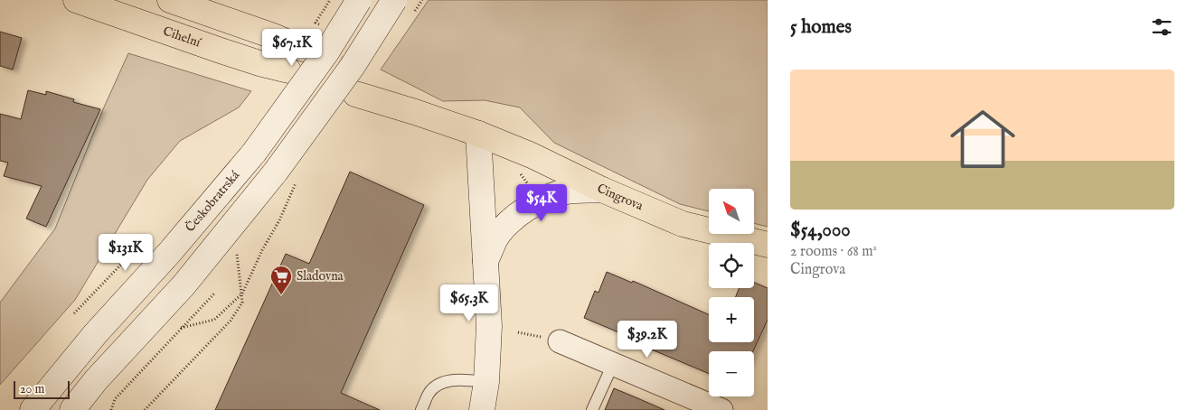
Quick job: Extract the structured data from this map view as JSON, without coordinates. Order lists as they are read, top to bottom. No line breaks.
{"streets":{"main road":["Cihelní","Cingrova","Českobratrská"]},"places":{"supermarket":["Sladovna"]},"scale_bar":"20 m","north":"top left","page":{"heading":"5 homes","price":["$67.1K","$54K","$131K","$65.3K","$39.2K"],"list":[{"name":"$54,000","note":"2 rooms · 68 m² · Cingrova"}],"map_buttons":["+","−"],"scale":"20 m"}}
